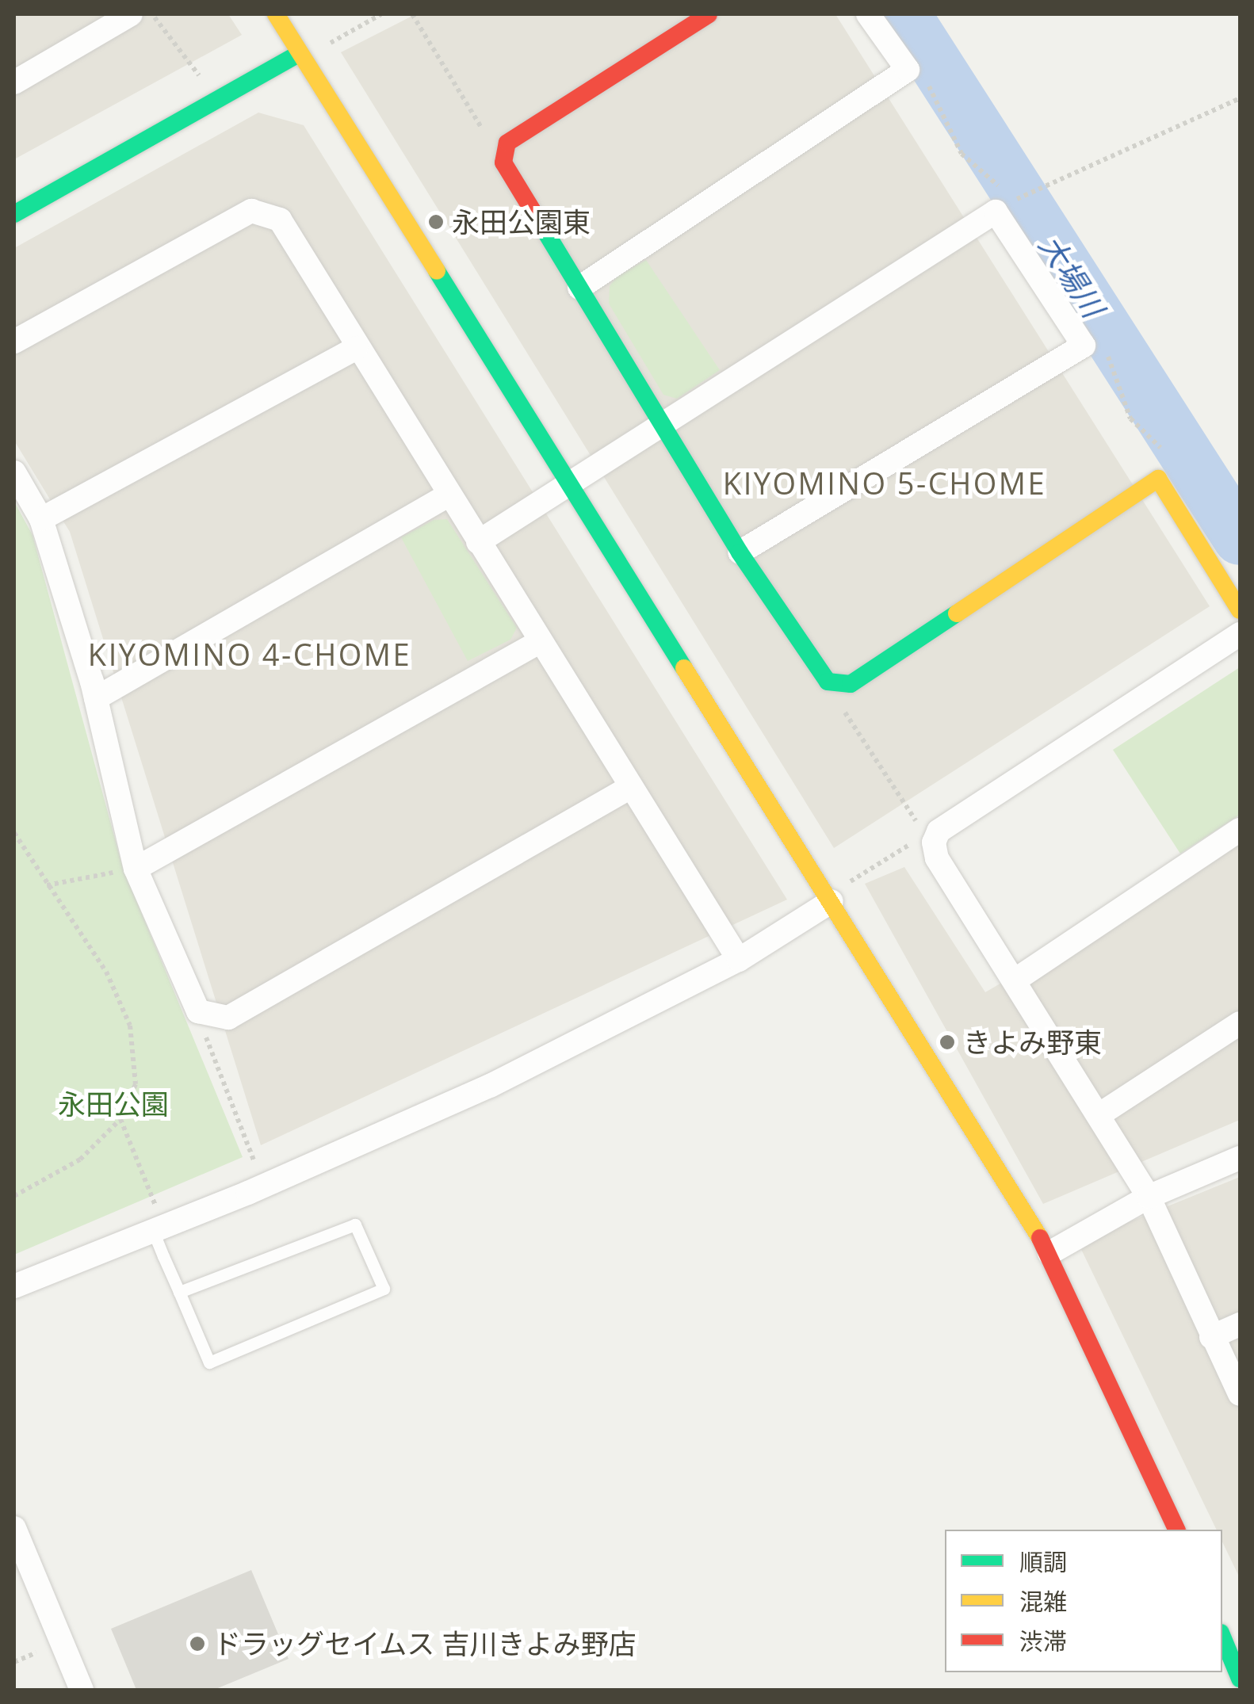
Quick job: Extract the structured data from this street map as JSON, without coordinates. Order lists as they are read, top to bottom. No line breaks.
{"districts":["KIYOMINO 5-CHOME","KIYOMINO 4-CHOME"],"water":["大場川"],"parks":["永田公園"],"places":["永田公園東","きよみ野東","ドラッグセイムス 吉川きよみ野店"],"legend":["順調","混雑","渋滞"]}
